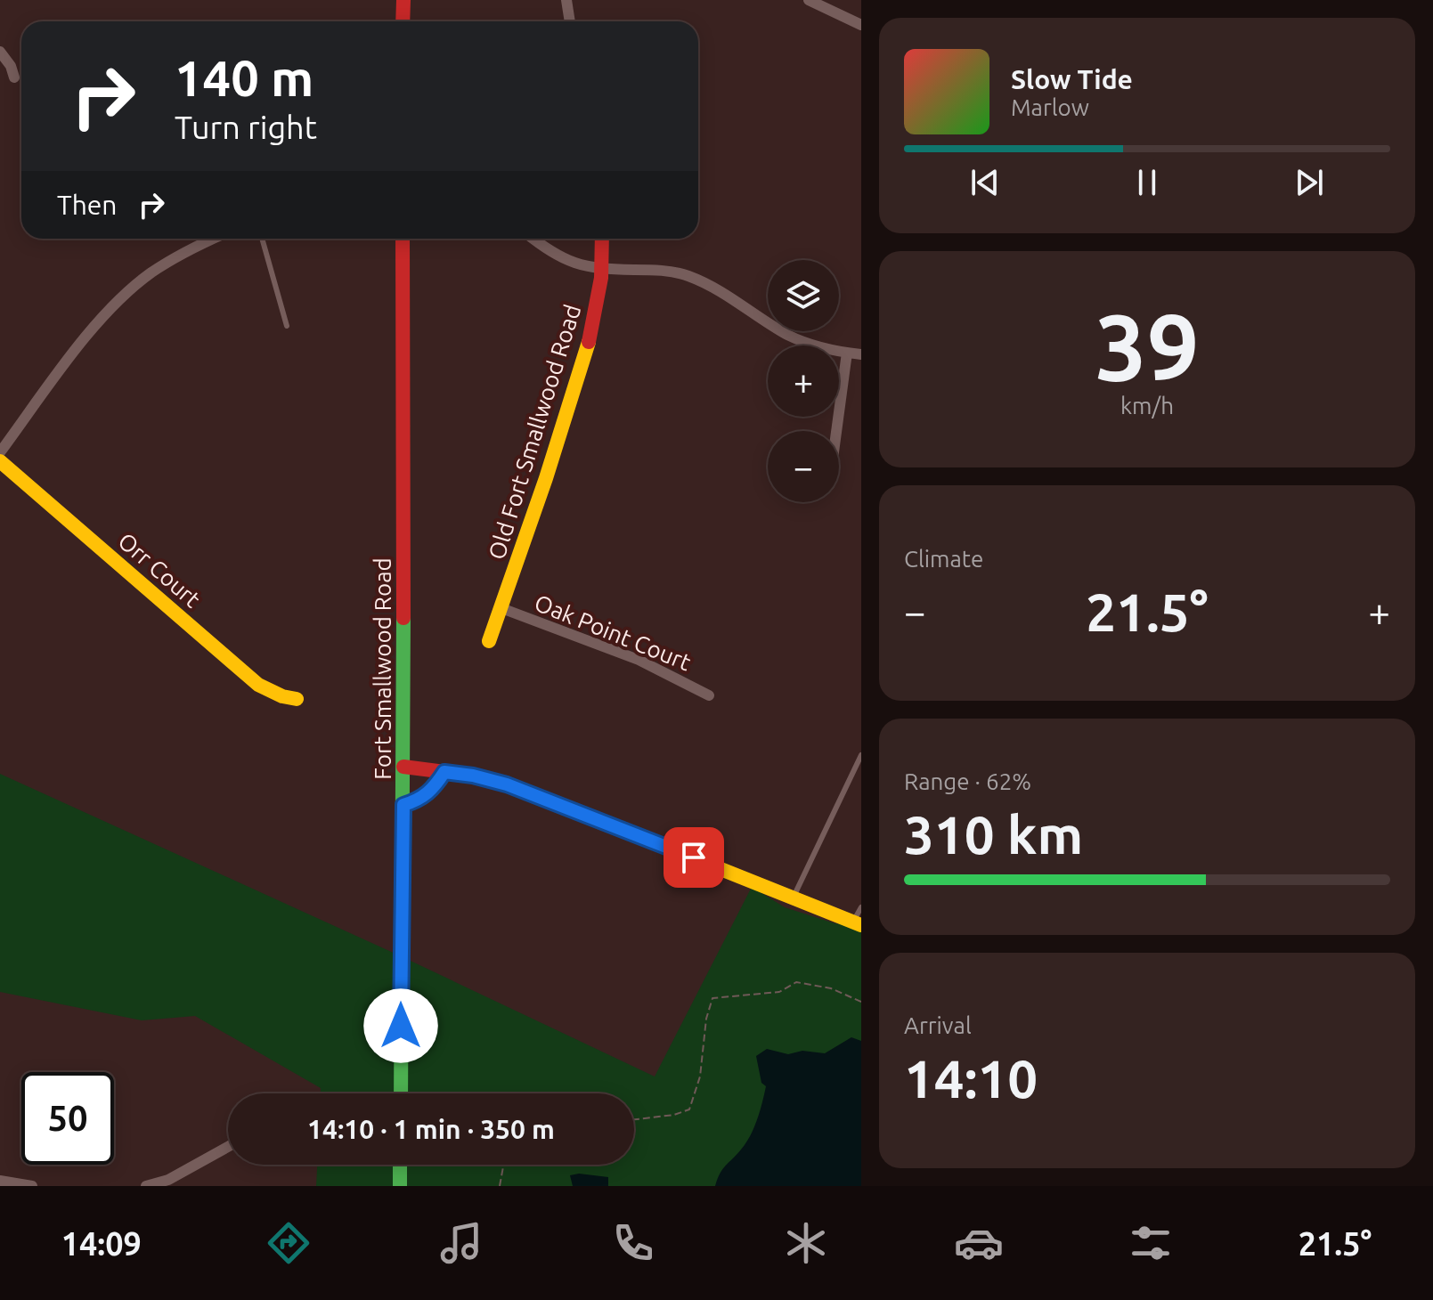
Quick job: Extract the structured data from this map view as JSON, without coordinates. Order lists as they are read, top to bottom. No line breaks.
{"streets":{"street":["Old Fort Smallwood Road","Orr Court","Oak Point Court","Fort Smallwood Road"]},"crossings":[["Old Fort Smallwood Road","Oak Point Court"]],"page":{"turn":["140 m","Turn right"],"song":["Slow Tide","Marlow"],"then":"Then","tile":[["39","km/h"],"Climate",["Range · 62%","310 km"],["Arrival","14:10"]],"map_buttons":["+","−"],"heat":["−","21.5°","+"],"limit":"50","trip":"14:10 · 1 min · 350 m","tabs":["14:09","21.5°"]}}
